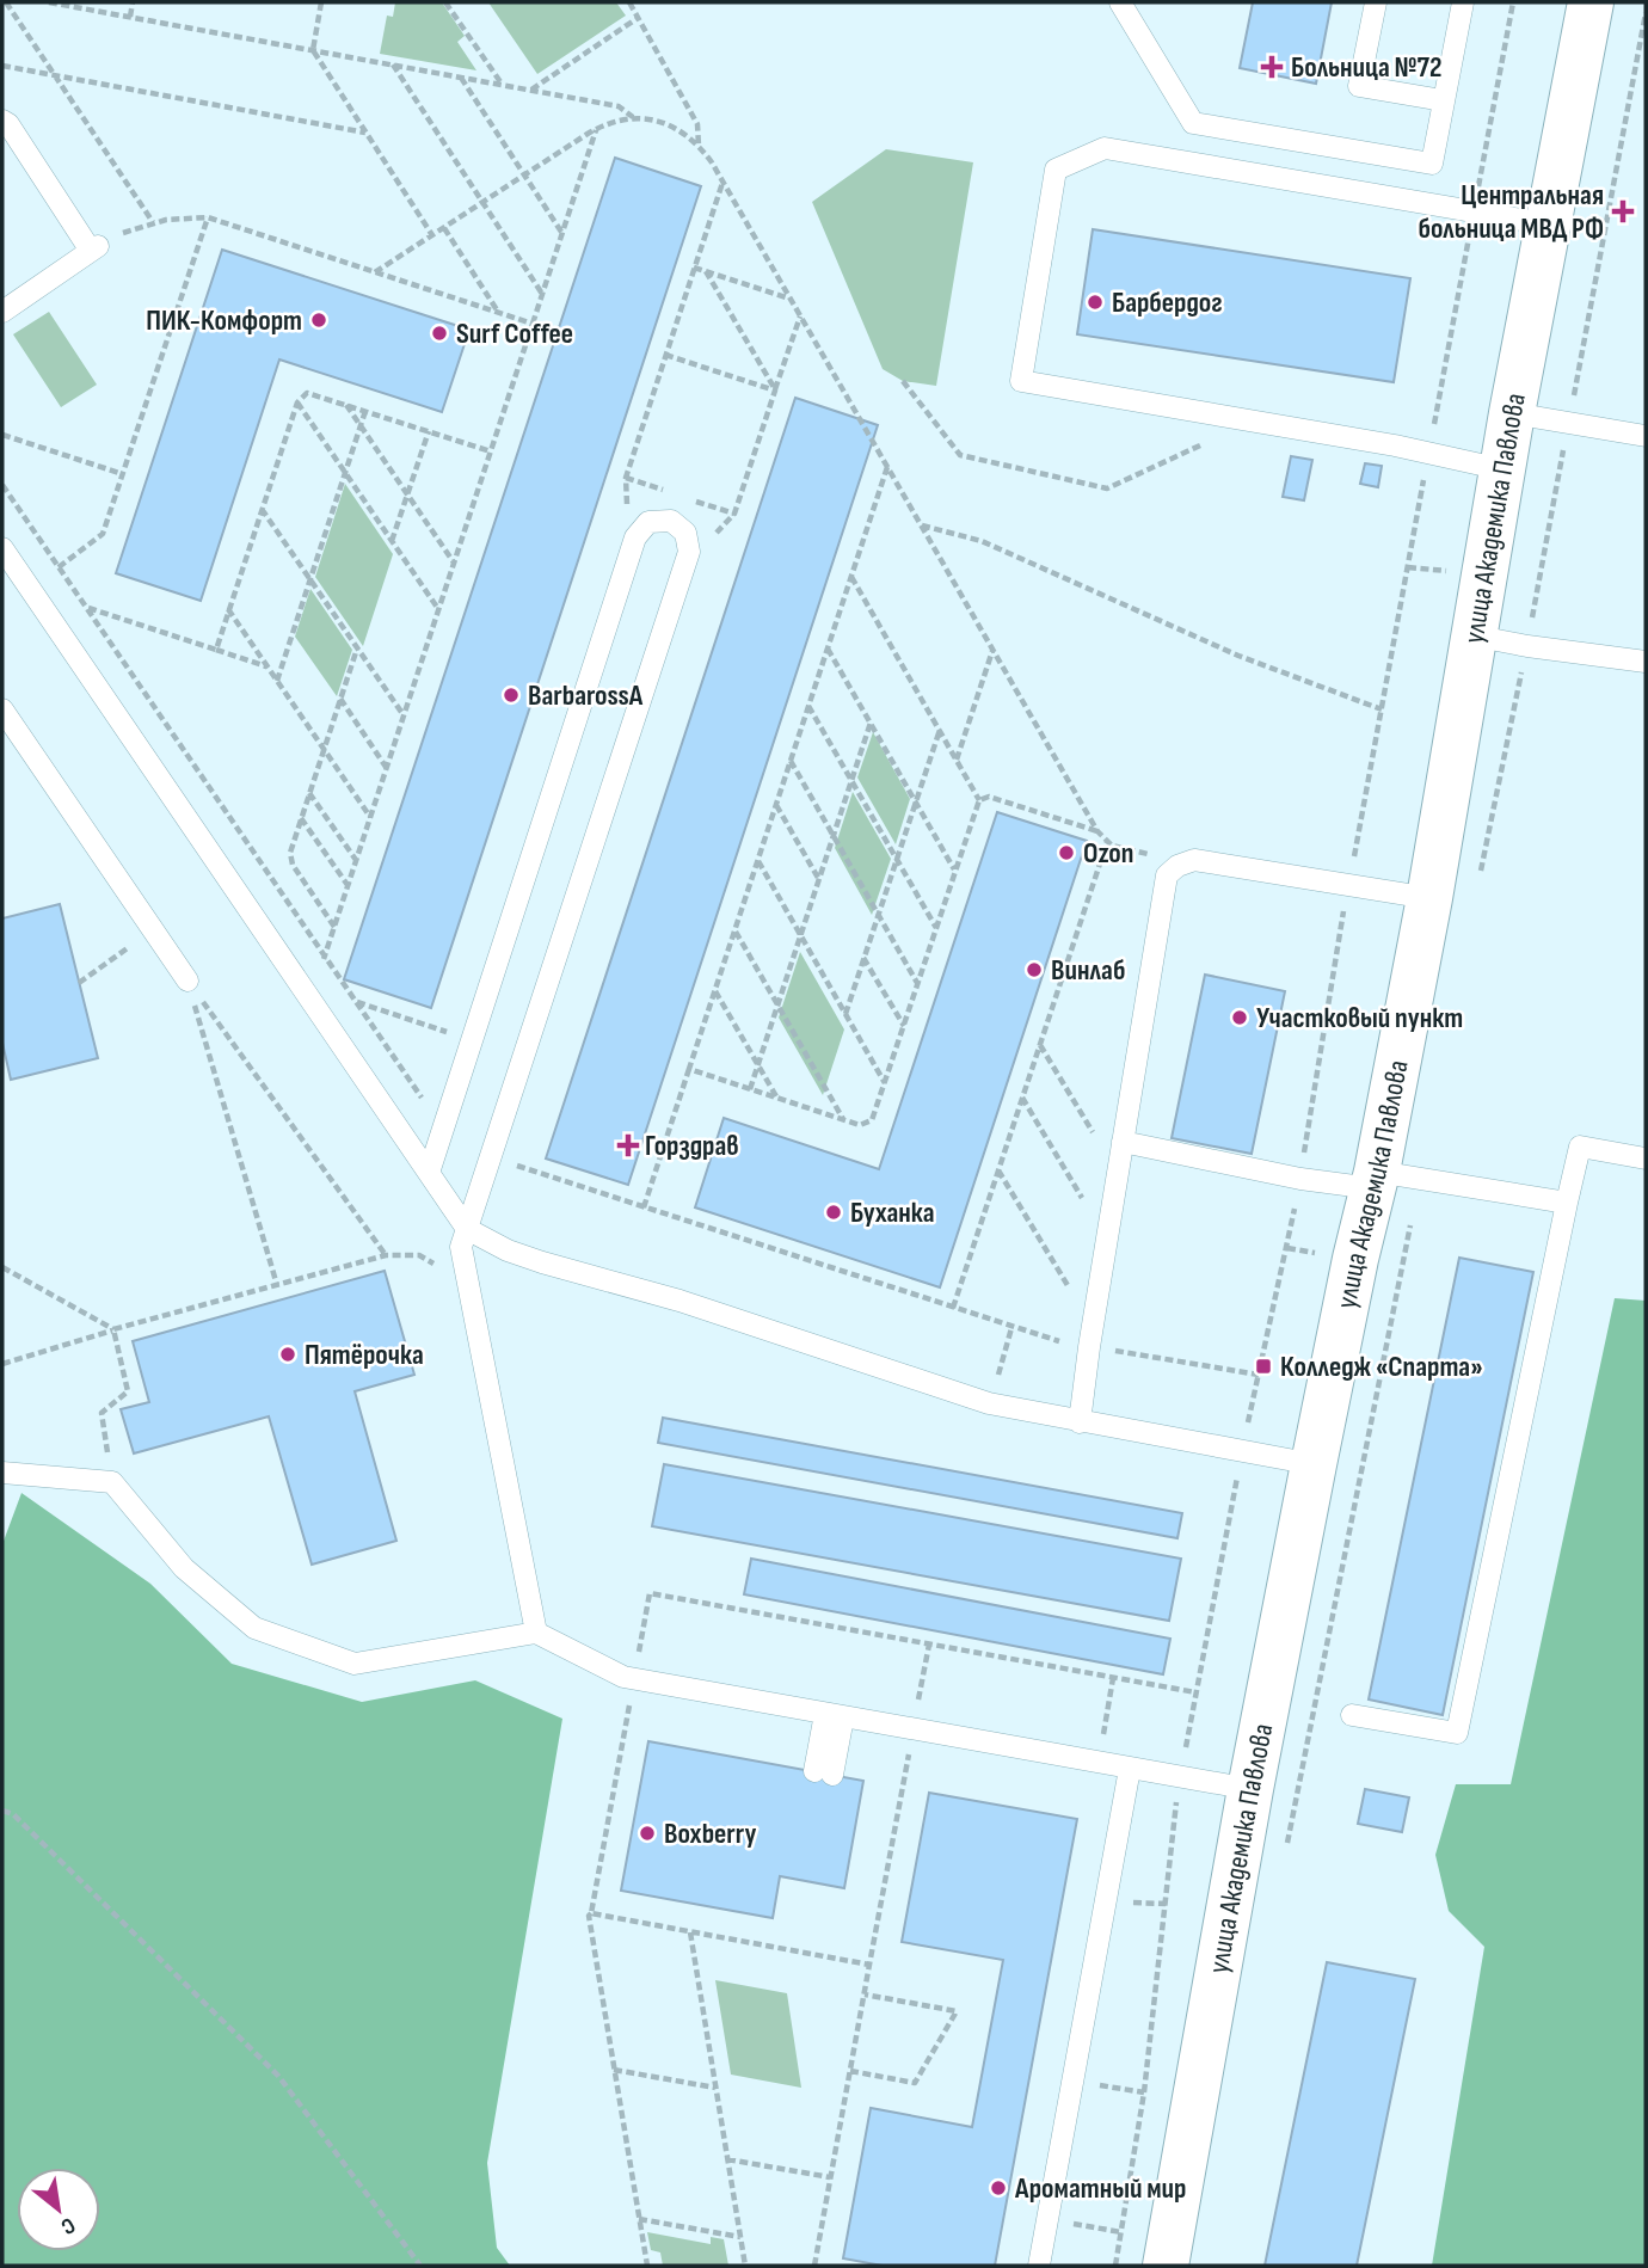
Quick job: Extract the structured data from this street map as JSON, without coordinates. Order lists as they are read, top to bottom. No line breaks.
{"streets":{"street":["улица Академика Павлова"]},"places":{"health":["Больница №72","Центральная больница МВД РФ","Горздрав"],"other":["Барбердог","ПИК-Комфорт","Surf Coffee","BarbarossA","Ozon","Винлаб","Участковый пункт","Буханка","Пятёрочка","Boxberry","Ароматный мир"],"transit":["Колледж «Спарта»"]},"north":"bottom right"}
